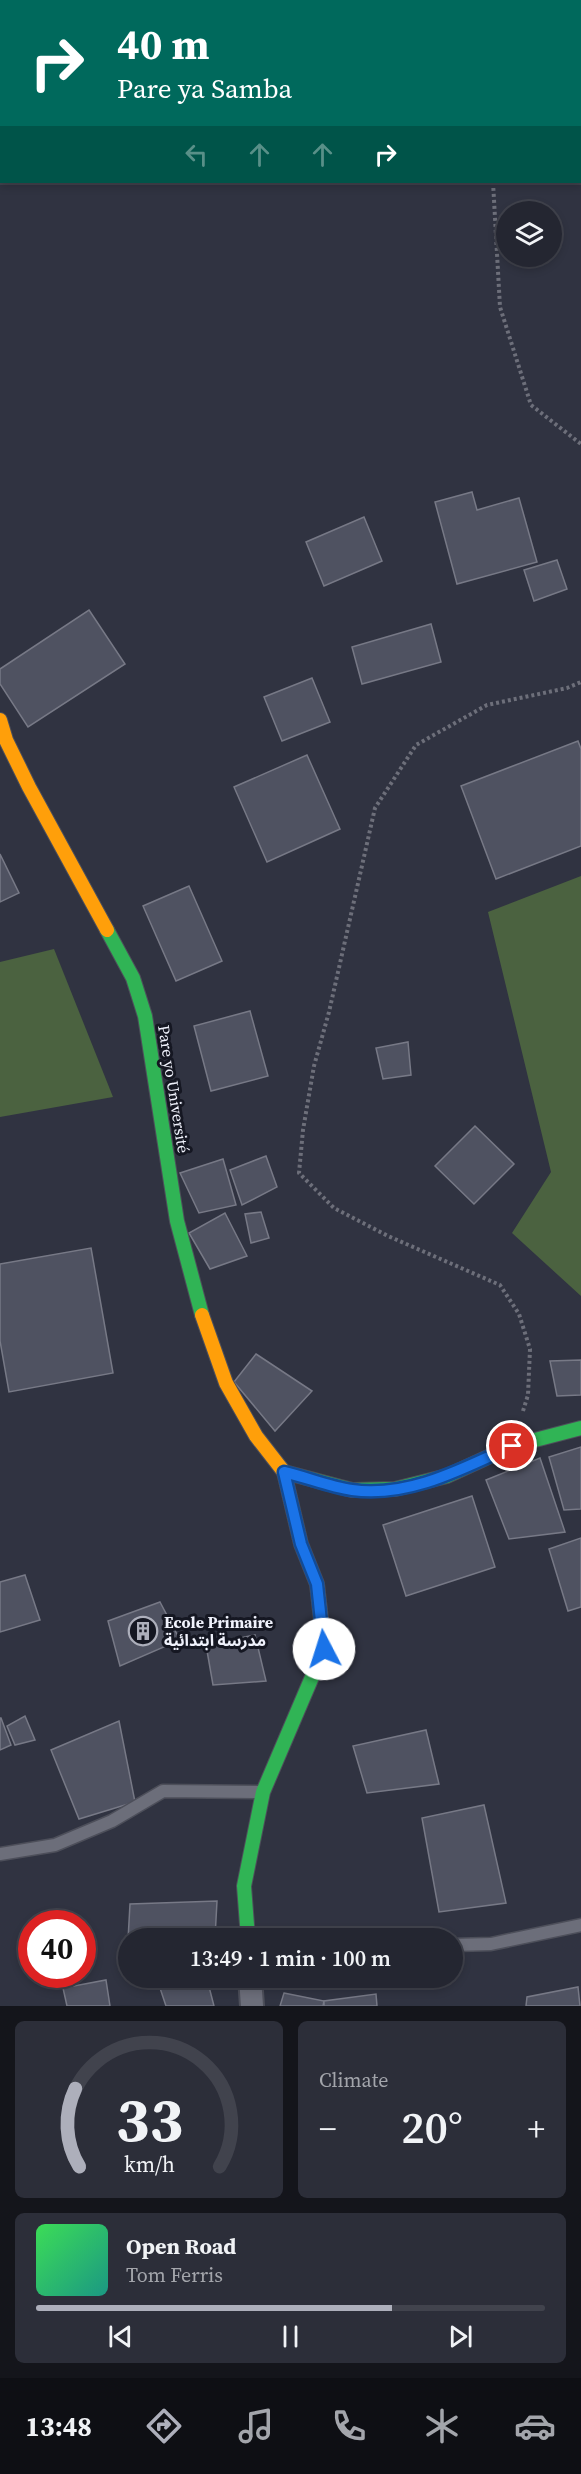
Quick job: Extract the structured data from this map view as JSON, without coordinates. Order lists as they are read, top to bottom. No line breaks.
{"streets":{"main road":["Pare yo Université"]},"places":{"building":["Ecole Primaire مدرسة ابتدائية"]},"page":{"turn":["40 m","Pare ya Samba"],"limit":"40","trip":"13:49 · 1 min · 100 m","tile":"Climate","heat":["−","20°","+"],"song":["Open Road","Tom Ferris"],"tabs":"13:48","gauge":["33","km/h"]}}
